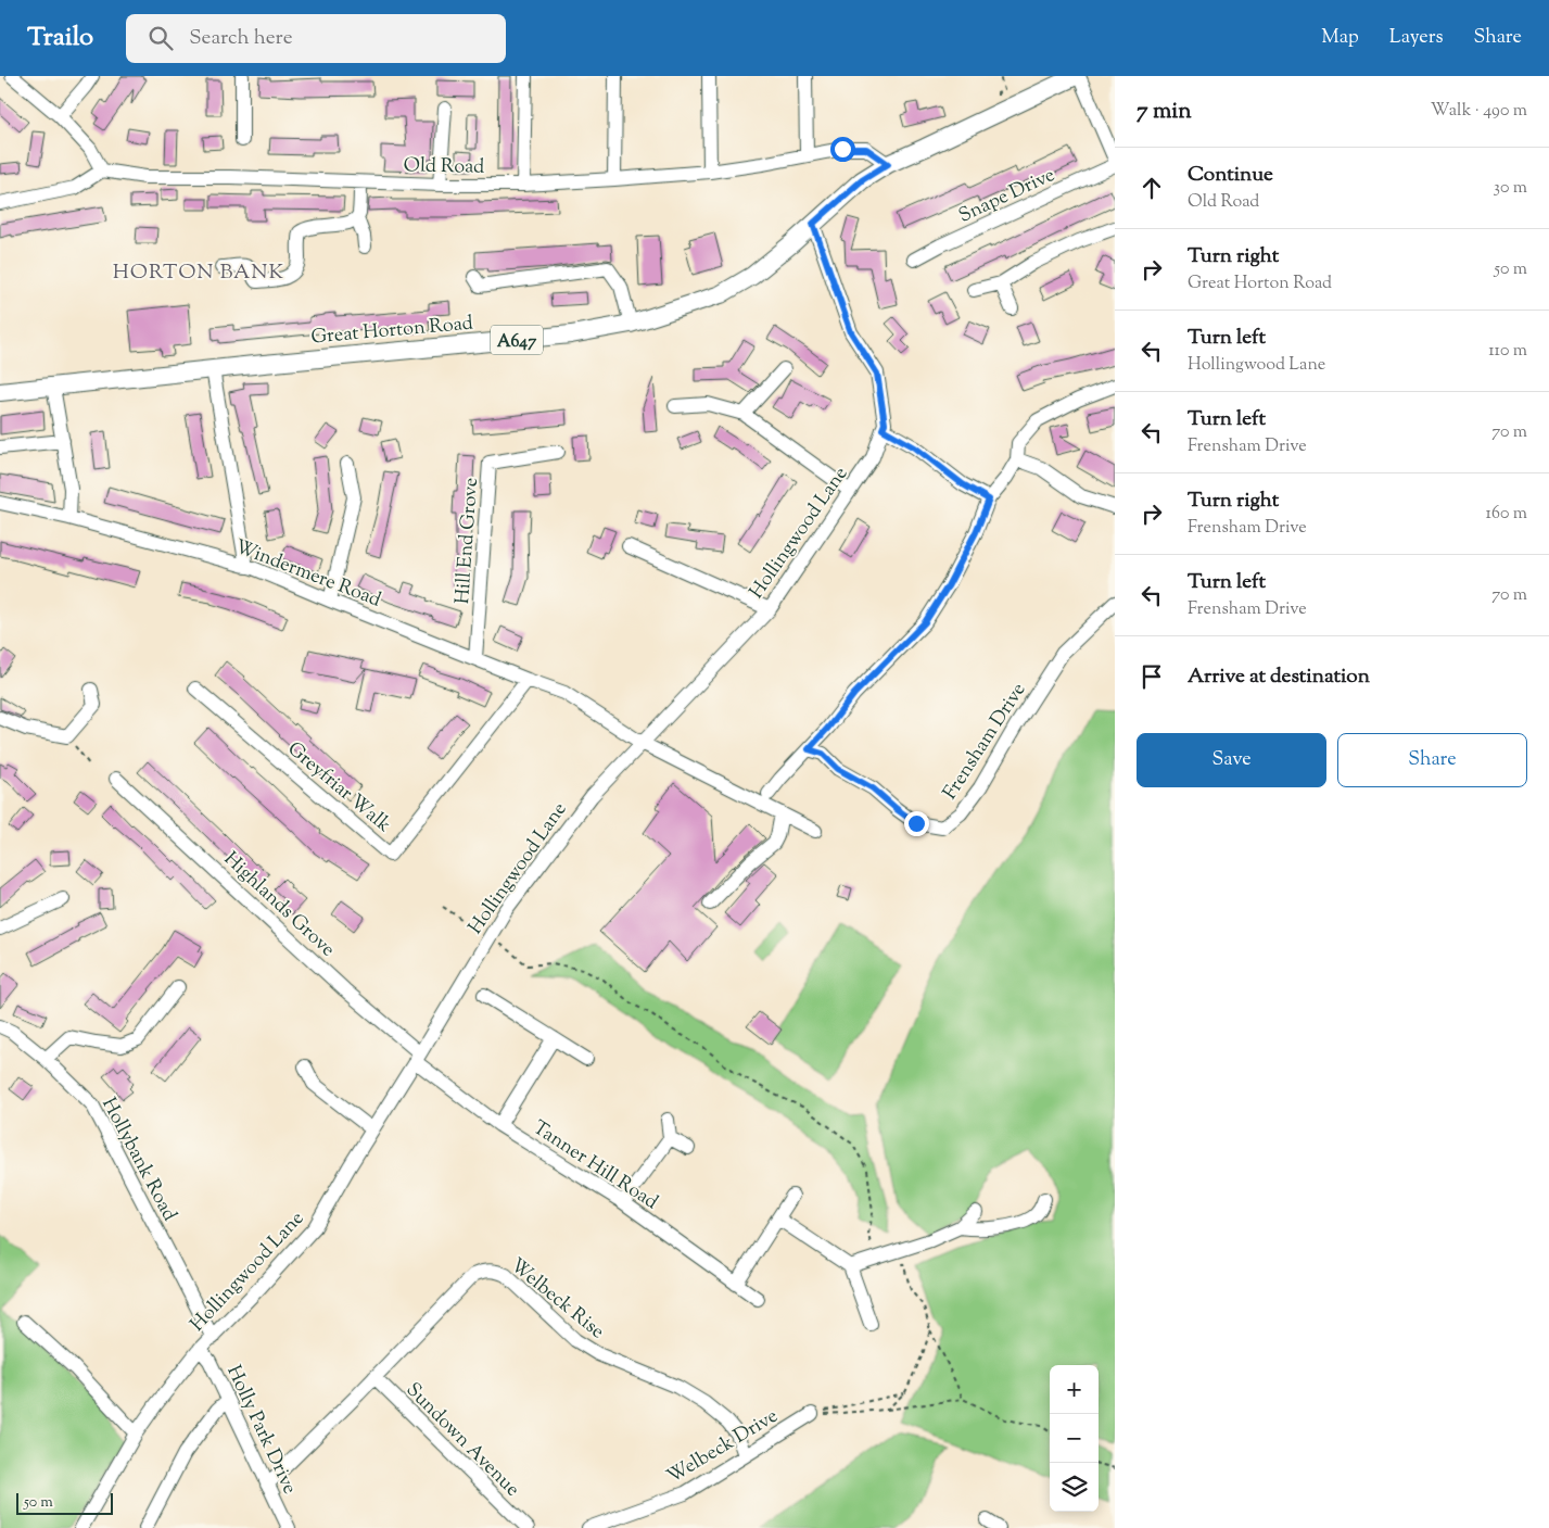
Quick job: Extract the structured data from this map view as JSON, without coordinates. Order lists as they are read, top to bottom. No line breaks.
{"streets":{"main road":["Great Horton Road","A647"],"street":["Old Road","Snape Drive","Hollingwood Lane","Hill End Grove","Windermere Road","Frensham Drive","Greyfriar Walk","Highlands Grove","Hollybank Road","Tanner Hill Road","Welbeck Rise","Holly Park Drive","Sundown Avenue","Welbeck Drive"]},"crossings":[["Old Road","Great Horton Road"],["Great Horton Road","Hollingwood Lane"],["Hollingwood Lane","Windermere Road"],["Hollingwood Lane","Highlands Grove"],["Hollingwood Lane","Hollybank Road"],["Hollingwood Lane","Tanner Hill Road"],["Hollingwood Lane","Holly Park Drive"],["Hill End Grove","Windermere Road"],["Windermere Road","Greyfriar Walk"],["Highlands Grove","Tanner Hill Road"],["Welbeck Rise","Holly Park Drive"],["Welbeck Rise","Sundown Avenue"],["Welbeck Rise","Welbeck Drive"]],"districts":["HORTON BANK"],"scale_bar":"50 m","page":{"header":"Trailo","search":"Search here","nav":["Map","Layers","Share"],"heading":["7 min","Walk · 490 m"],"list":[["Continue","Old Road","30 m"],["Turn right","Great Horton Road","50 m"],["Turn left","Hollingwood Lane","110 m"],["Turn left","Frensham Drive","70 m"],["Turn right","Frensham Drive","160 m"],["Turn left","Frensham Drive","70 m"],"Arrive at destination"],"buttons":["Save","Share"],"map_buttons":["+","−"],"scale":"50 m"}}
